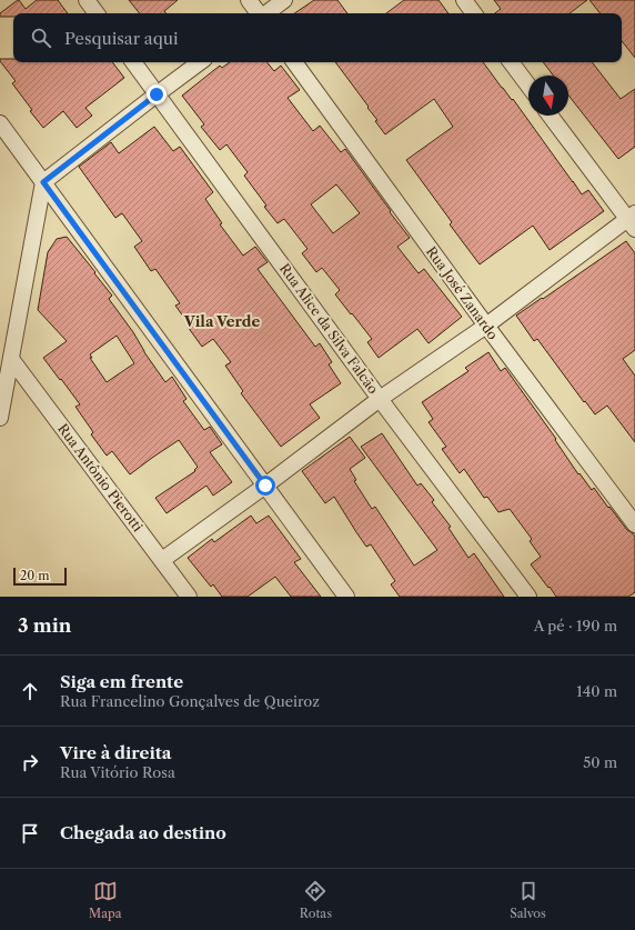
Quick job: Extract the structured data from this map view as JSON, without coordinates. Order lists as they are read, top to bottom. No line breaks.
{"streets":{"street":["Rua José Zanardo","Rua Alice da Silva Falcão","Rua Antônio Pierotti"]},"districts":["Vila Verde"],"scale_bar":"20 m","north":"bottom","page":{"search":"Pesquisar aqui","scale":"20 m","heading":["3 min","A pé · 190 m"],"list":[["Siga em frente","Rua Francelino Gonçalves de Queiroz","140 m"],["Vire à direita","Rua Vitório Rosa","50 m"],"Chegada ao destino"],"nav":["Mapa","Rotas","Salvos"]}}
